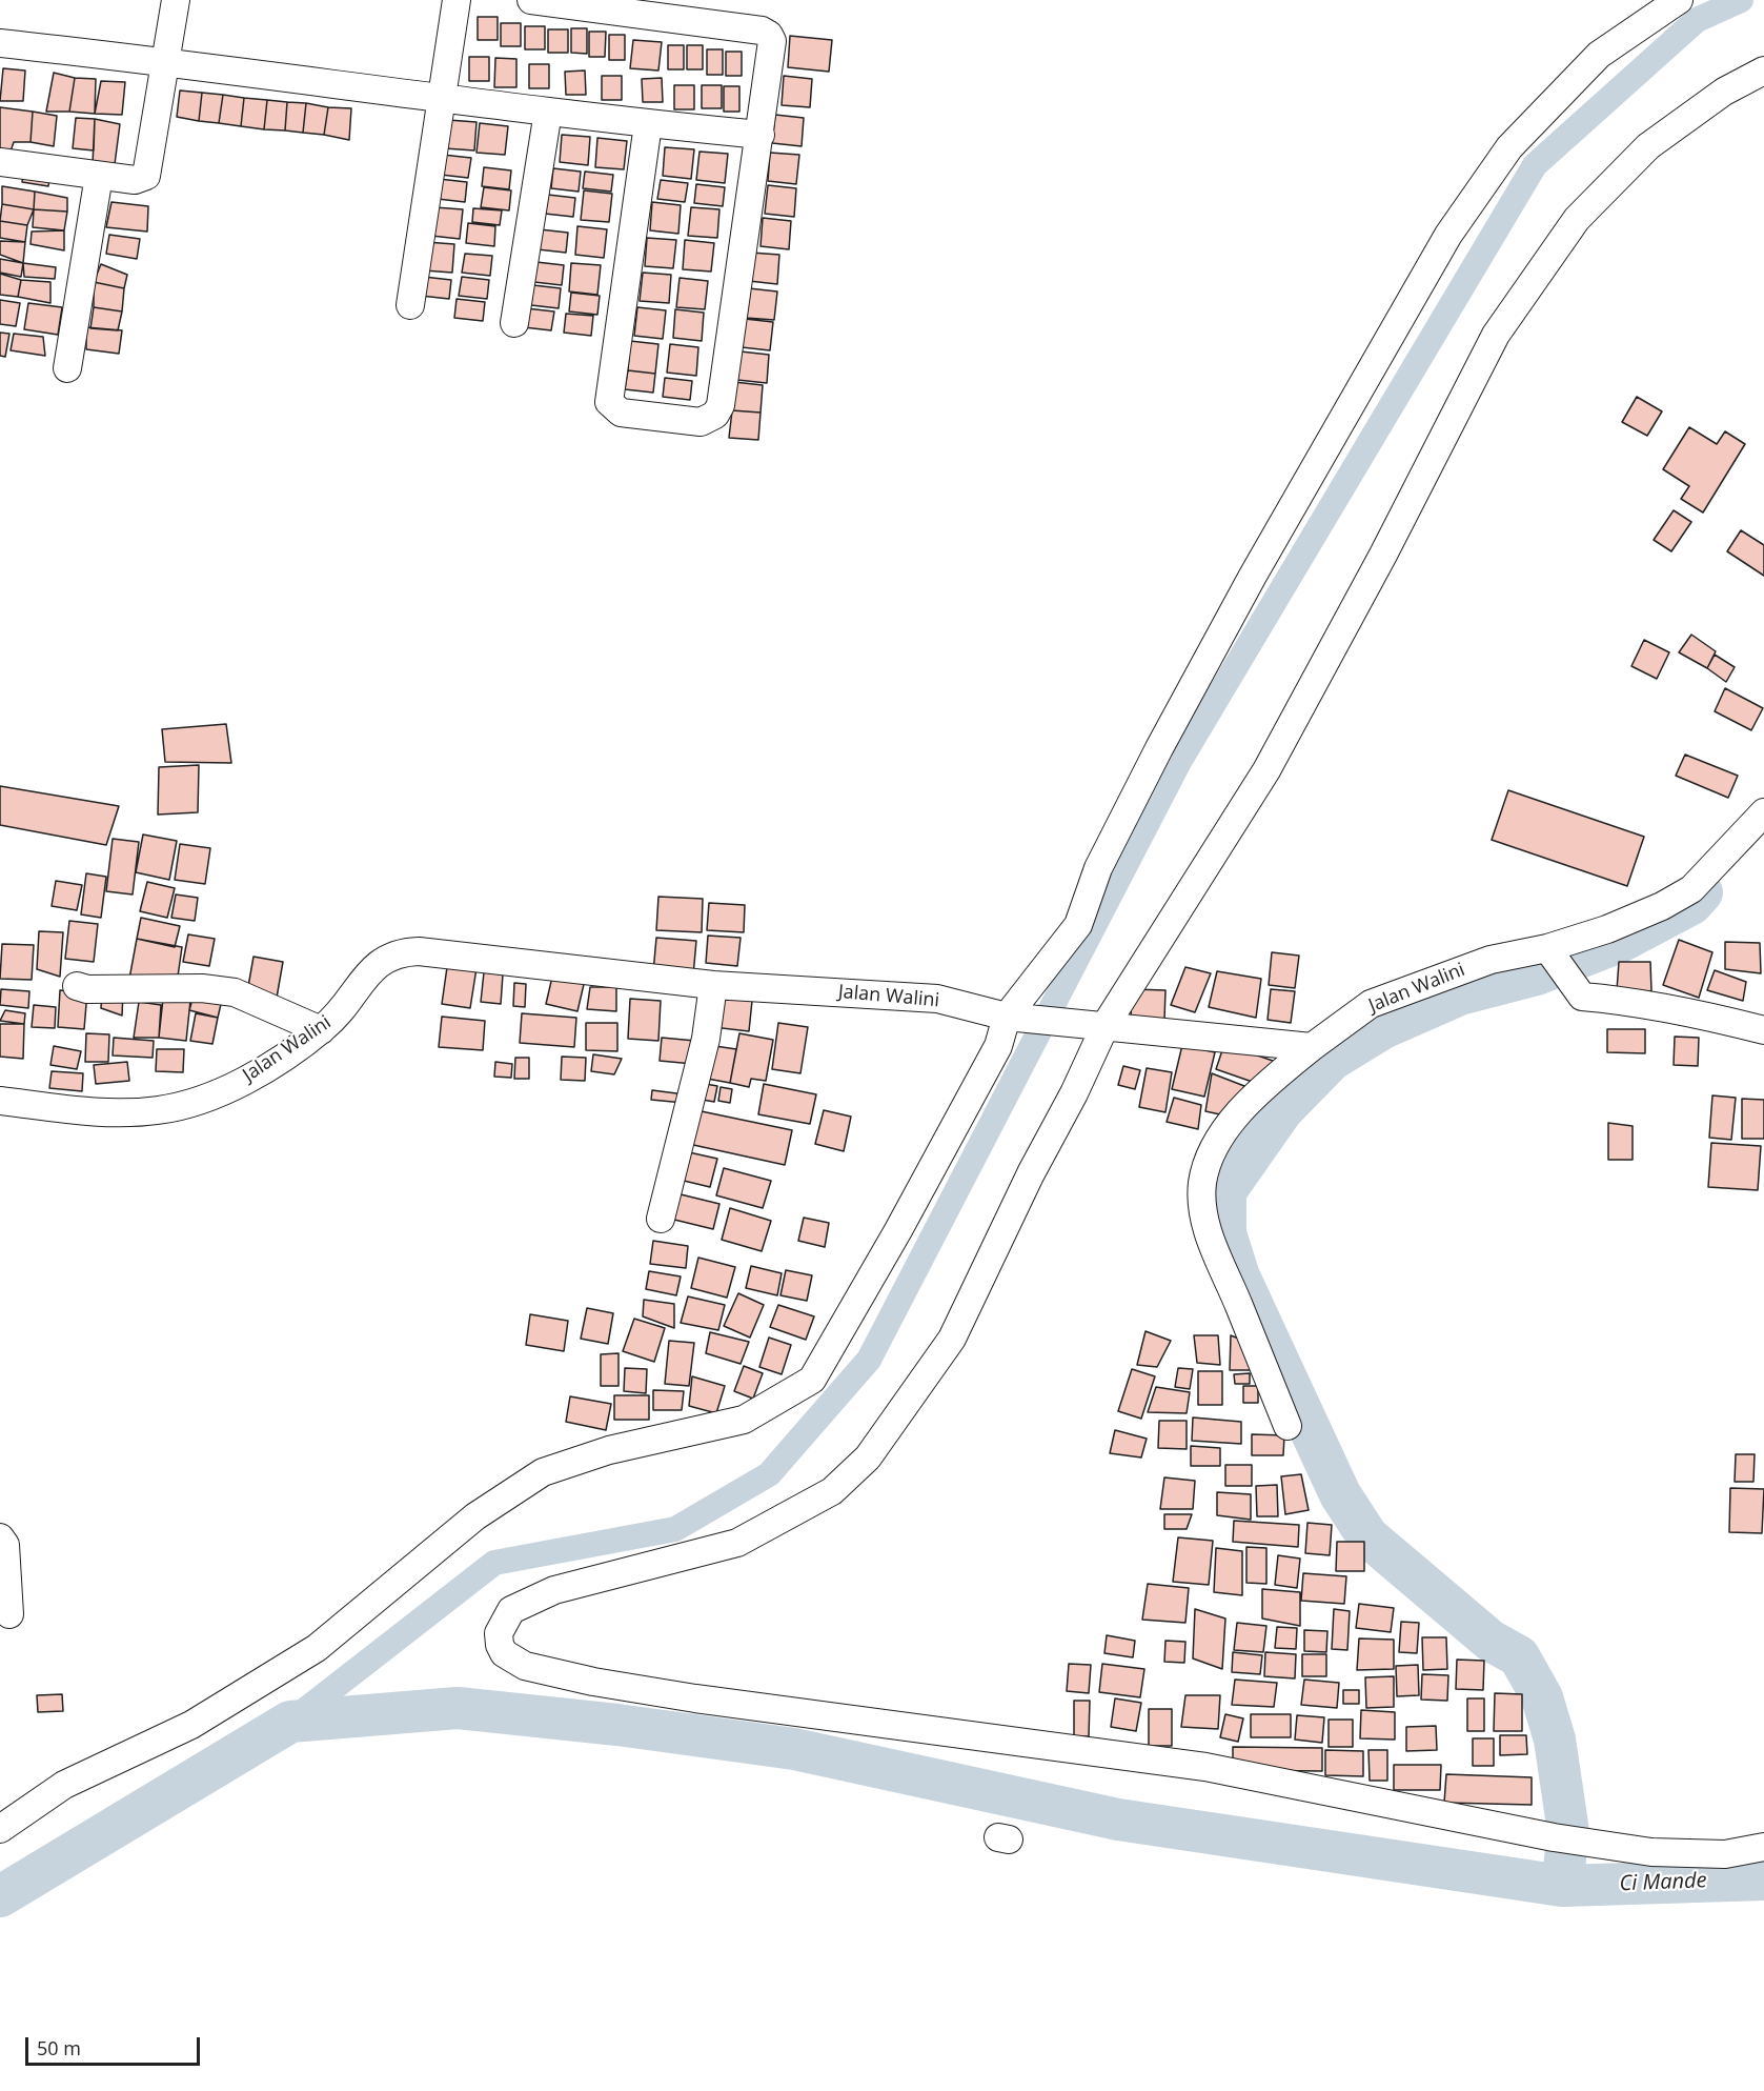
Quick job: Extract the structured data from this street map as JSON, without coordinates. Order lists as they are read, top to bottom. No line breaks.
{"streets":{"street":["Jalan Walini"]},"water":["Ci Mande"],"scale_bar":"50 m"}
